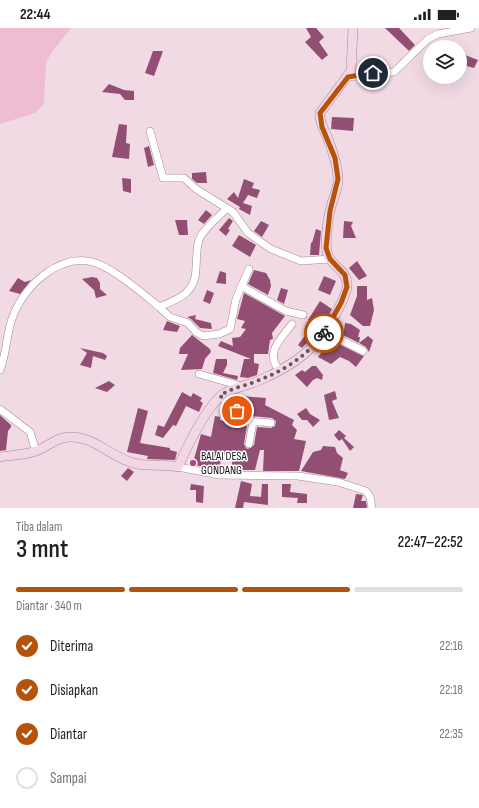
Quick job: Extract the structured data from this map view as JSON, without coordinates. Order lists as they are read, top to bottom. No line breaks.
{"places":["BALAI DESA GONDANG"],"page":{"status":"22:44","heading":["3 mnt","Tiba dalam","22:47–22:52"],"bar":"Diantar · 340 m","list":[["Diterima","22:16"],["Disiapkan","22:18"],["Diantar","22:35"],"Sampai"]}}
